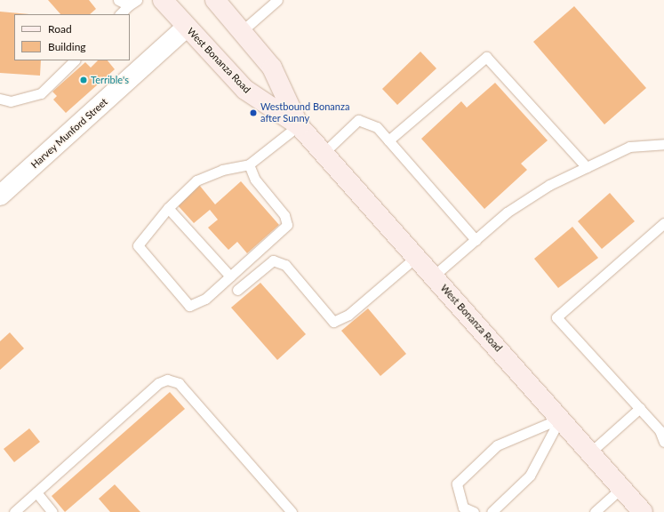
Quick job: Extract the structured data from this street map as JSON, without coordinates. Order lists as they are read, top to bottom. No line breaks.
{"streets":{"main road":["West Bonanza Road"],"street":["Harvey Munford Street"]},"crossings":[["West Bonanza Road","Harvey Munford Street"]],"places":["Terrible's","Westbound Bonanza after Sunny"],"legend":["Road","Building"]}
